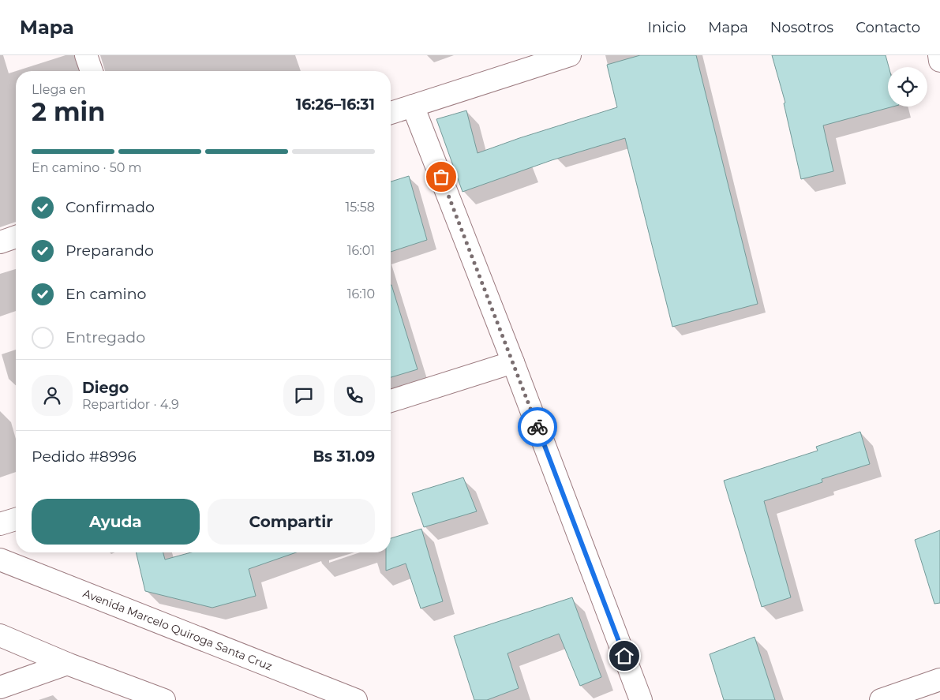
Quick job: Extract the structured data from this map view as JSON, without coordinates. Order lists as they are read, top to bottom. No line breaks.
{"streets":{"street":["Avenida Marcelo Quiroga Santa Cruz"]},"page":{"header":"Mapa","nav":["Inicio","Mapa","Nosotros","Contacto"],"heading":["2 min","Llega en","16:26–16:31"],"panel":["Diego","Repartidor · 4.9","Pedido #8996","Bs 31.09"],"bar":"En camino · 50 m","list":[["Confirmado","15:58"],["Preparando","16:01"],["En camino","16:10"],"Entregado"],"buttons":["Ayuda","Compartir"]}}
